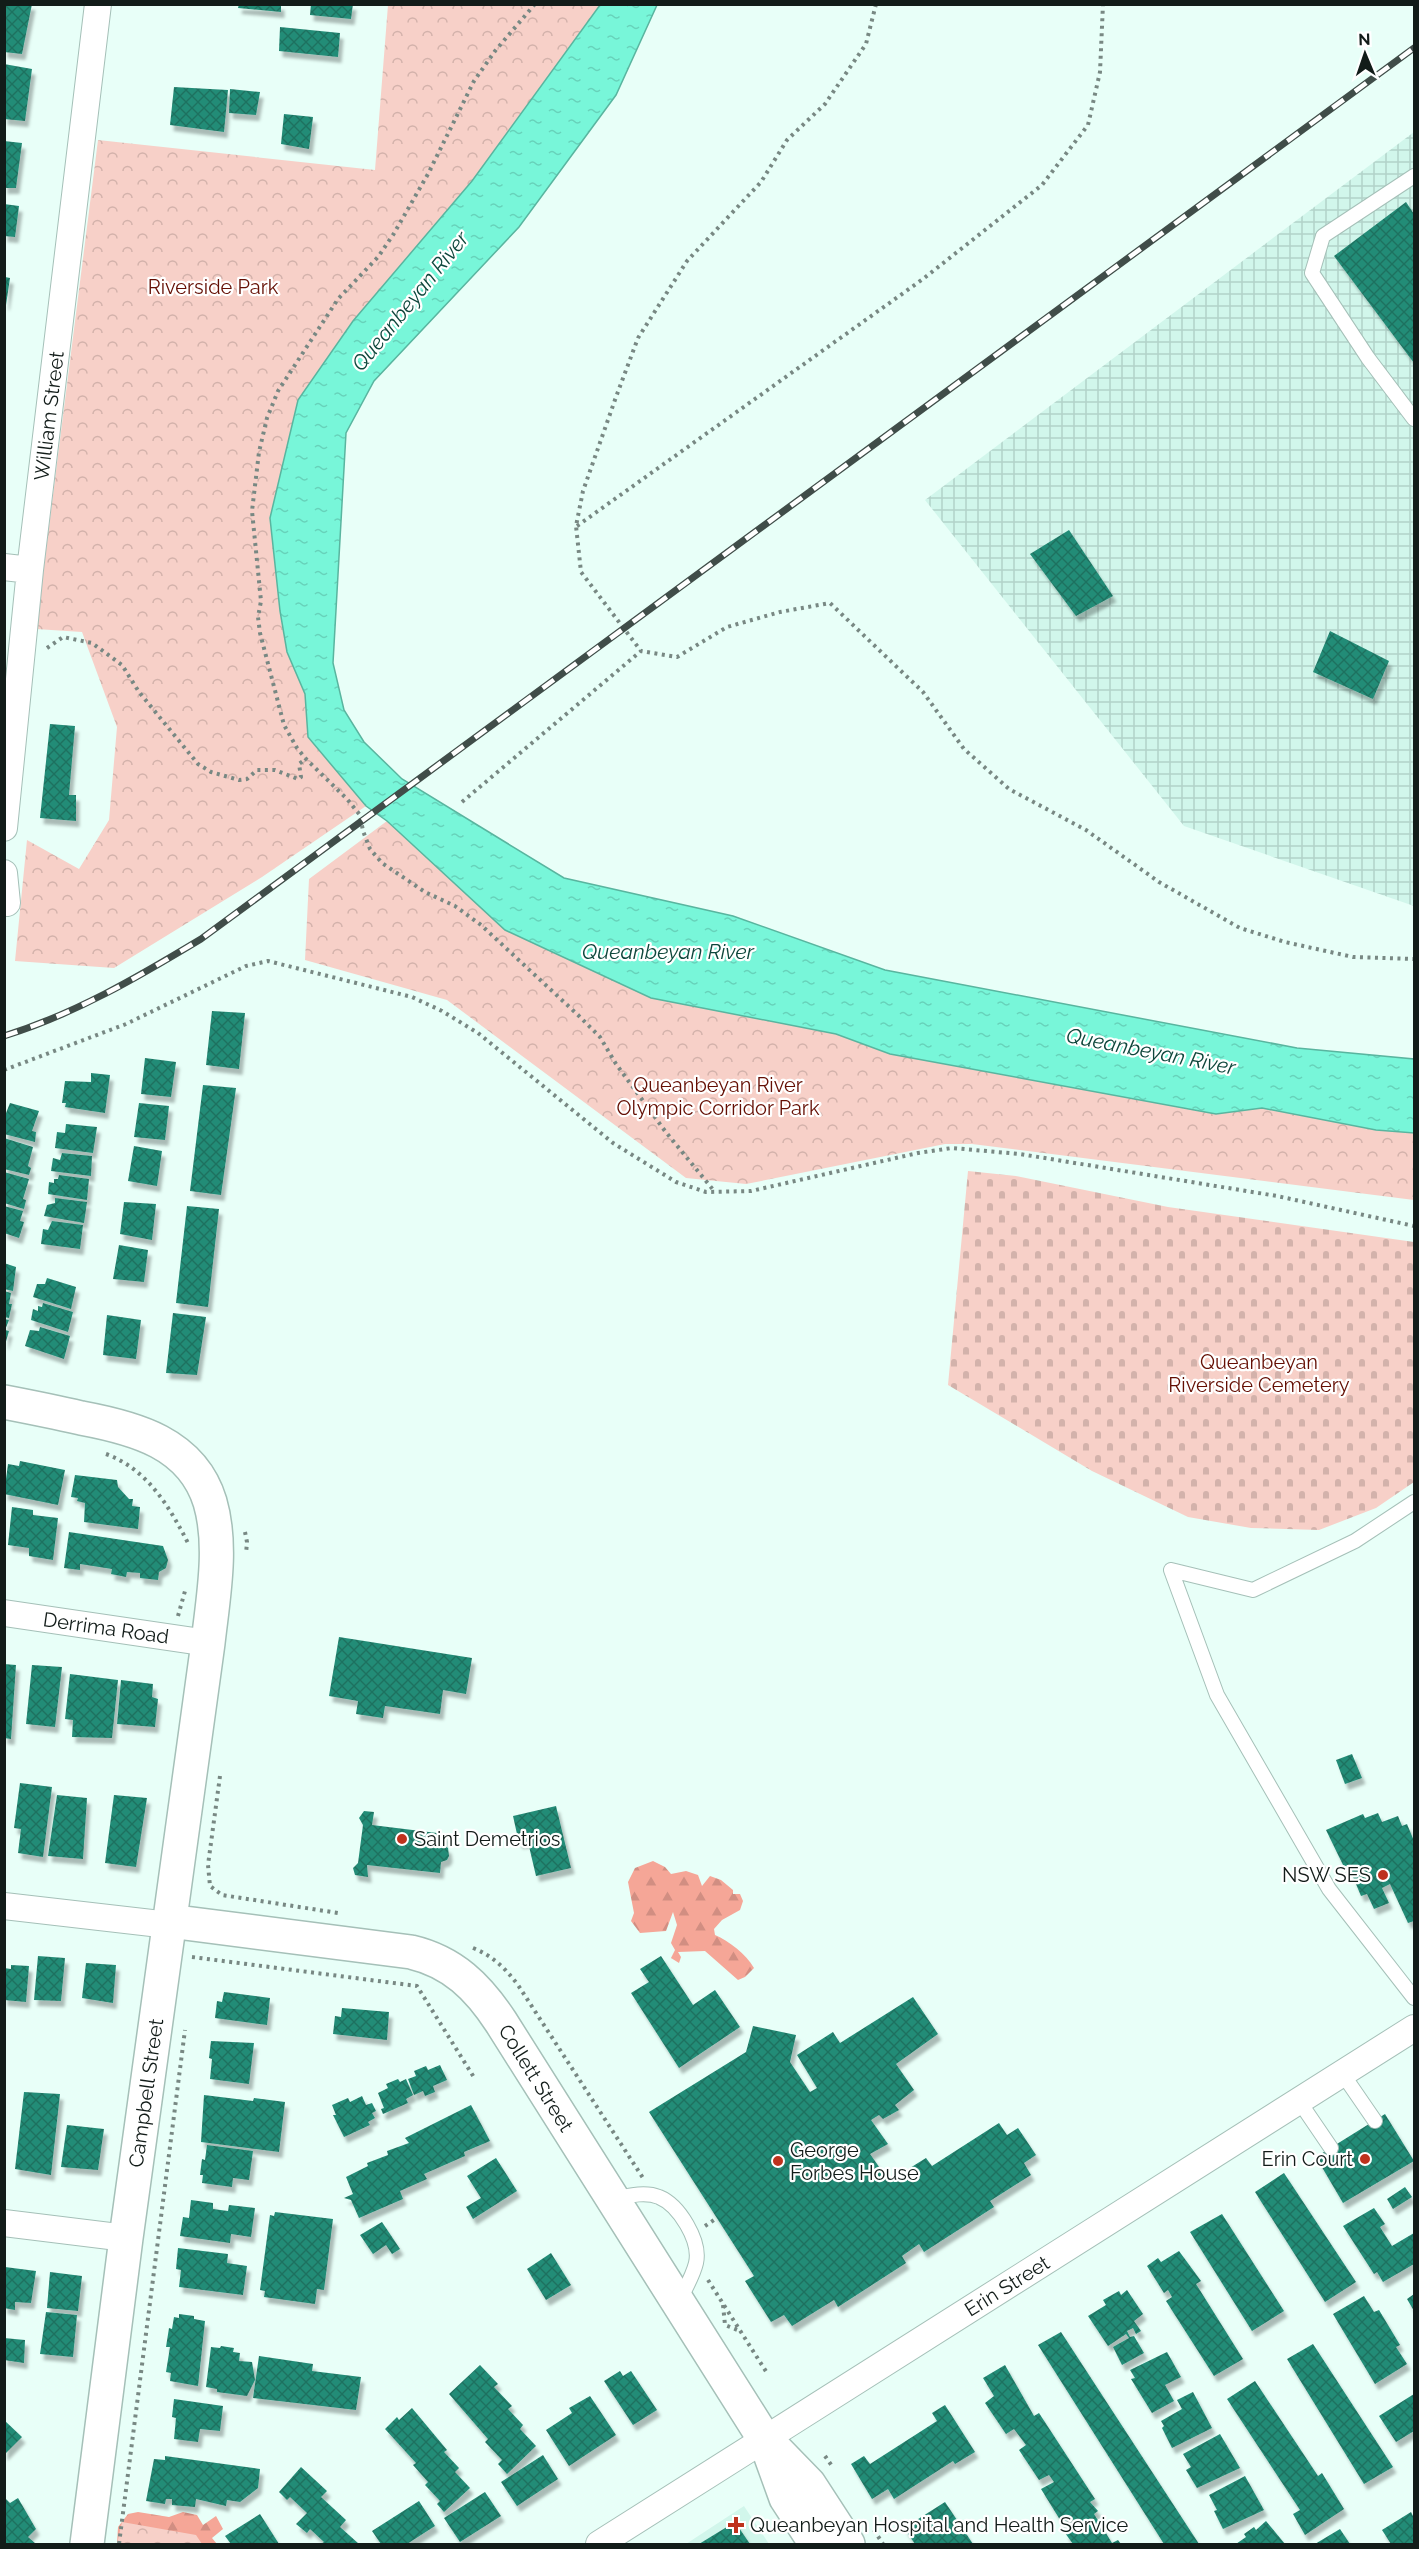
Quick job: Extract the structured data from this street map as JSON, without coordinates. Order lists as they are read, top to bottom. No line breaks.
{"streets":{"street":["William Street","Derrima Road","Collett Street","Campbell Street","Erin Street"]},"crossings":[["Derrima Road","Campbell Street"],["Collett Street","Campbell Street"],["Collett Street","Erin Street"]],"water":["Queanbeyan River"],"parks":["Riverside Park","Queanbeyan River Olympic Corridor Park","Queanbeyan Riverside Cemetery"],"places":{"other":["Saint Demetrios","NSW SES","Erin Court","George Forbes House"],"health":["Queanbeyan Hospital and Health Service"]},"north":"top"}
